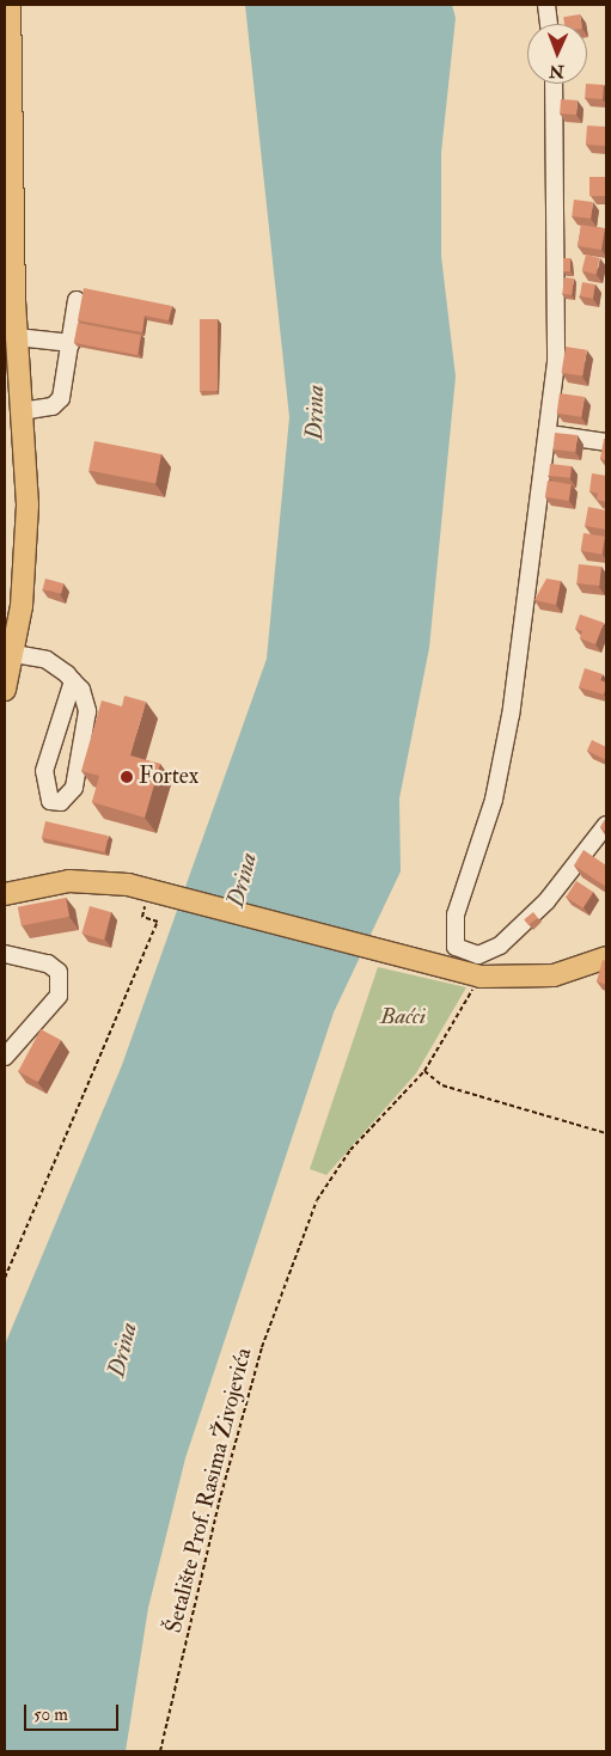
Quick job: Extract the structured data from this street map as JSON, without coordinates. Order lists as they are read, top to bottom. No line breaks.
{"streets":{"path":["Šetalište Prof. Rasima Živojevića"]},"water":["Drina"],"parks":["Baćci"],"places":["Fortex"],"scale_bar":"50 m","north":"bottom"}
